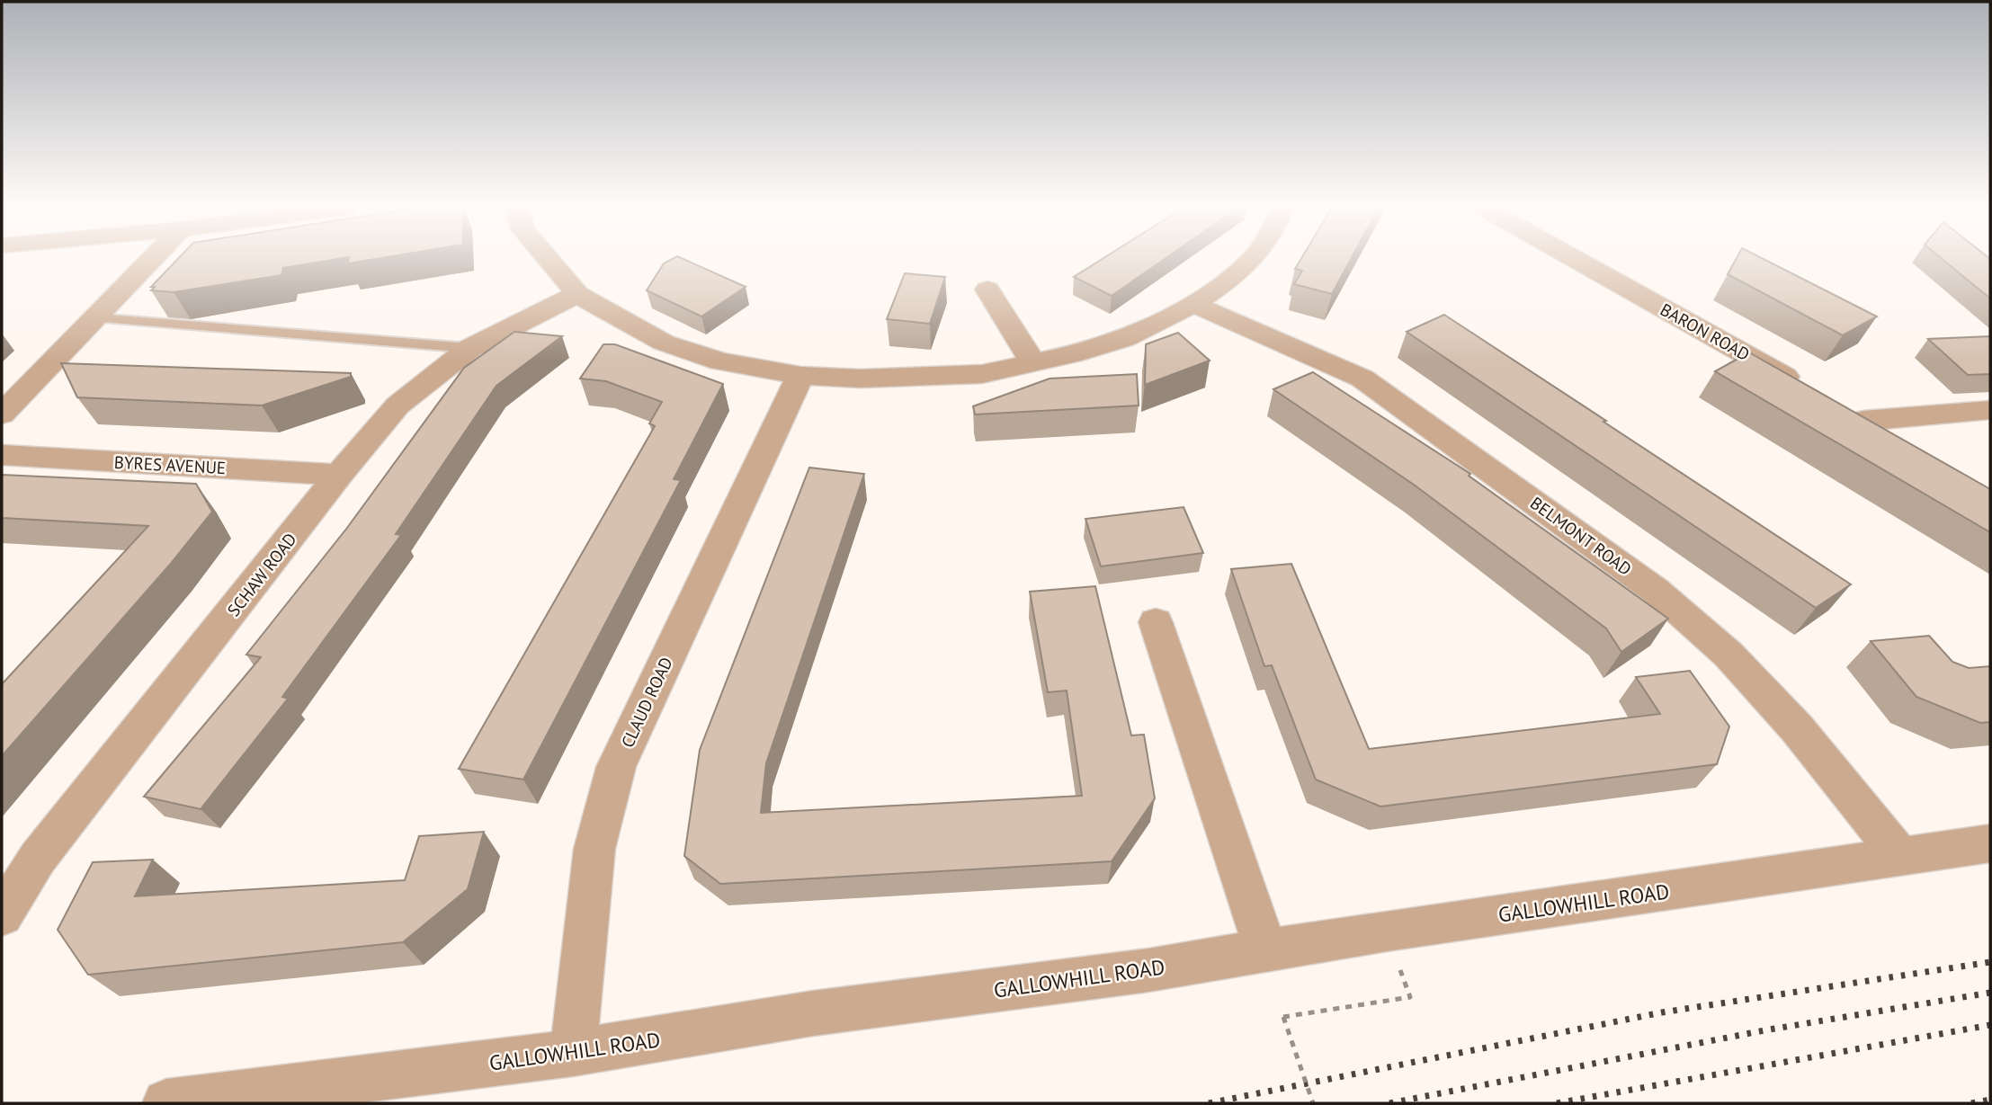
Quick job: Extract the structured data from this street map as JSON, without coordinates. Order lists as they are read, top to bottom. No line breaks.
{"streets":{"street":["BARON ROAD","BYRES AVENUE","BELMONT ROAD","SCHAW ROAD","CLAUD ROAD","GALLOWHILL ROAD"]},"crossings":[["BYRES AVENUE","SCHAW ROAD"],["BELMONT ROAD","GALLOWHILL ROAD"],["CLAUD ROAD","GALLOWHILL ROAD"]]}
